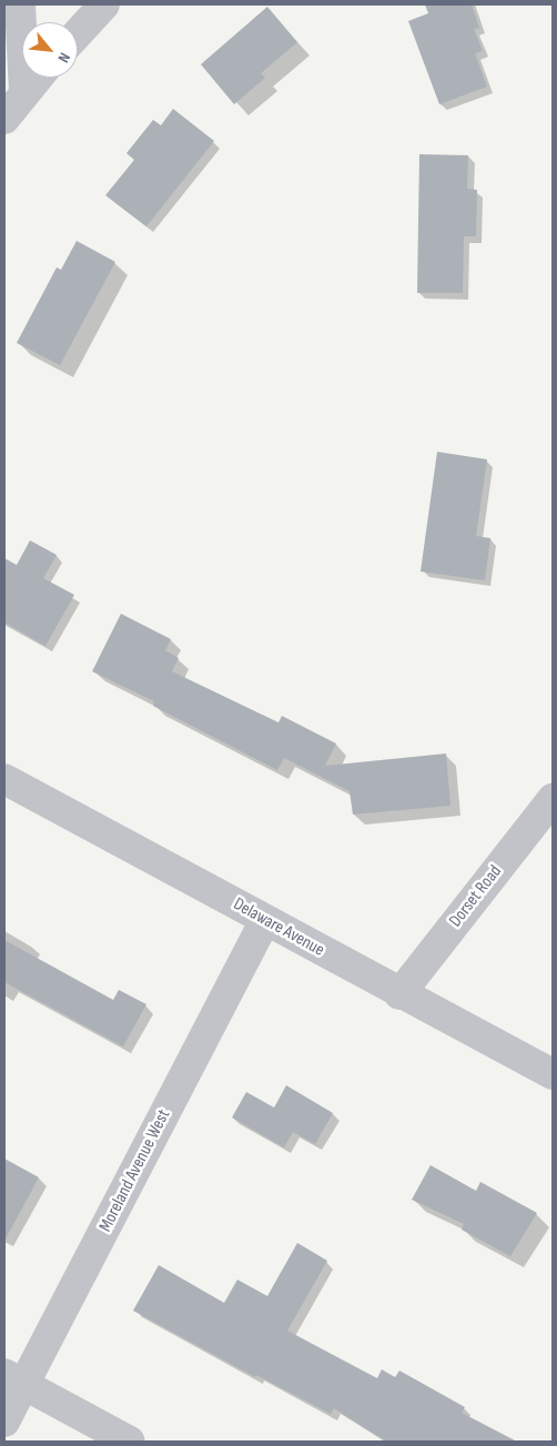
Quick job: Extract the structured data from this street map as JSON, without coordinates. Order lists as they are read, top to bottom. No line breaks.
{"streets":{"street":["Dorset Road","Delaware Avenue","Moreland Avenue West"]},"crossings":[["Dorset Road","Delaware Avenue"],["Delaware Avenue","Moreland Avenue West"]],"north":"bottom right"}
